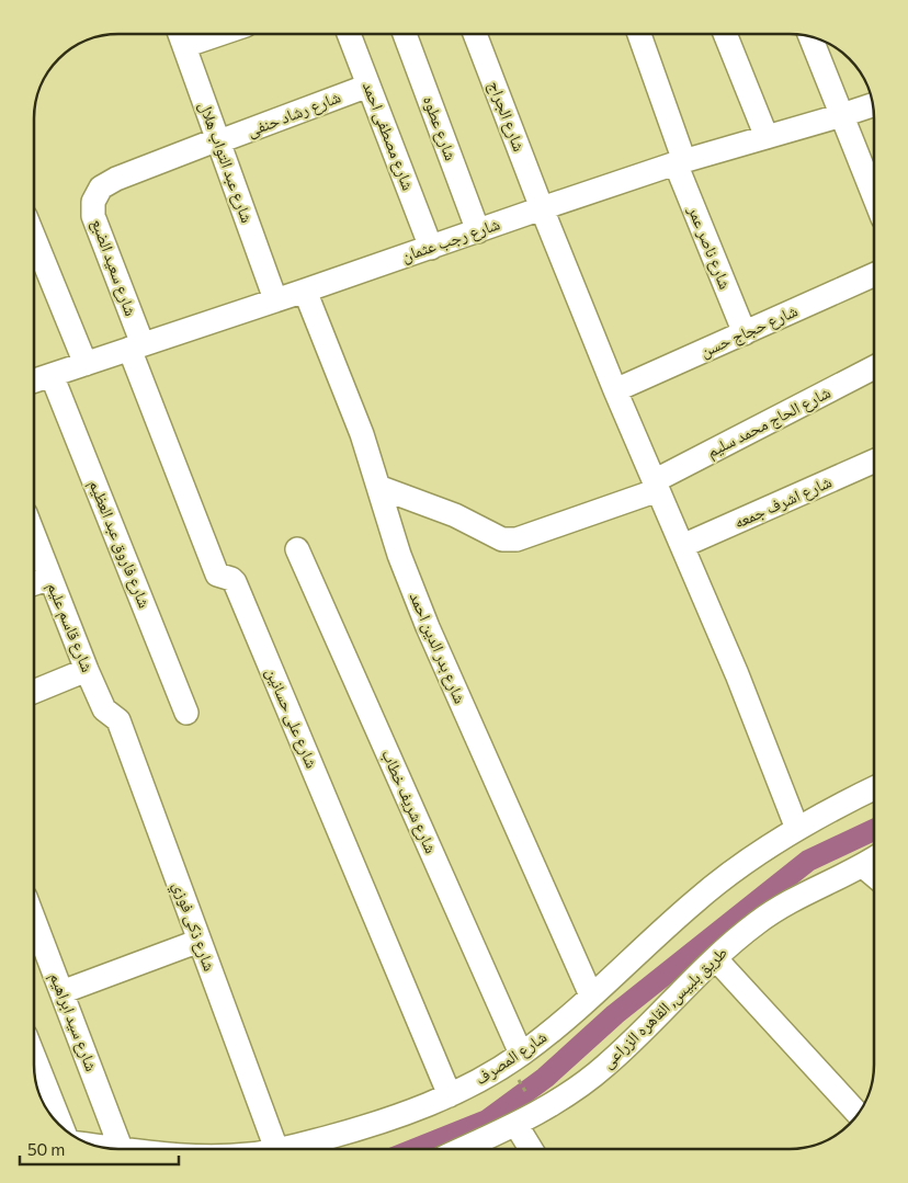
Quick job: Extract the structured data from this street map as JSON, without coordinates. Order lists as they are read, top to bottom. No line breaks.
{"streets":{"street":["شارع رشاد حنفى","شارع الجراج","شارع عطوه","شارع مصطفى احمد","شارع عبد التواب هلال","شارع رجب عثمان","شارع ناصر عمر","شارع سعيد الضبع","شارع حجاج حسن","شارع الحاج محمد سليم","شارع اشرف جمعه","شارع فاروق عبد العظيم","شارع قاسم عليم","شارع بدر الدين احمد","شارع على حسانين","شارع شريف خطاب","شارع ذكى فوزي","طريق بلبيس, القاهره الزراعى","شارع سيد ابراهيم","شارع المصرف"]},"crossings":[["شارع رشاد حنفى","شارع مصطفى احمد"],["شارع رشاد حنفى","شارع عبد التواب هلال"],["شارع رشاد حنفى","شارع سعيد الضبع"],["شارع الجراج","شارع رجب عثمان"],["شارع الجراج","شارع حجاج حسن"],["شارع الجراج","شارع الحاج محمد سليم"],["شارع الجراج","شارع اشرف جمعه"],["شارع الجراج","شارع المصرف"],["شارع عطوه","شارع رجب عثمان"],["شارع مصطفى احمد","شارع رجب عثمان"],["شارع عبد التواب هلال","شارع رجب عثمان"],["شارع عبد التواب هلال","شارع سعيد الضبع"],["شارع رجب عثمان","شارع ناصر عمر"],["شارع رجب عثمان","شارع سعيد الضبع"],["شارع رجب عثمان","شارع فاروق عبد العظيم"],["شارع رجب عثمان","شارع بدر الدين احمد"],["شارع رجب عثمان","شارع على حسانين"],["شارع ناصر عمر","شارع حجاج حسن"],["شارع سعيد الضبع","شارع على حسانين"],["شارع الحاج محمد سليم","شارع بدر الدين احمد"],["شارع قاسم عليم","شارع ذكى فوزي"],["شارع بدر الدين احمد","شارع المصرف"],["شارع على حسانين","شارع المصرف"],["شارع شريف خطاب","شارع المصرف"],["شارع ذكى فوزي","شارع المصرف"],["شارع سيد ابراهيم","شارع المصرف"]],"scale_bar":"50 m"}
